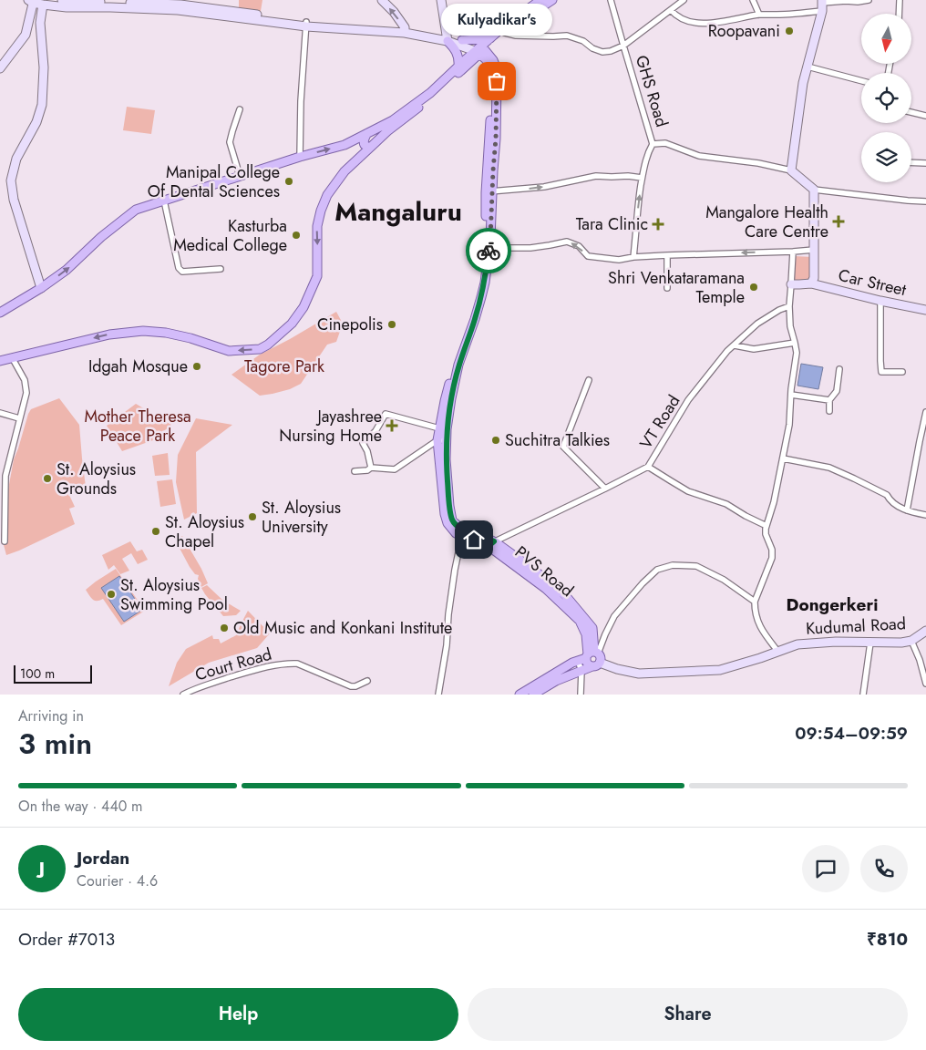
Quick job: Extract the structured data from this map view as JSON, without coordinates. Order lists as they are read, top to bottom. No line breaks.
{"streets":{"main road":["PVS Road"],"street":["GHS Road","Car Street","VT Road","Kudumal Road","Court Road"]},"crossings":[["VT Road","PVS Road"],["PVS Road","Kudumal Road"]],"districts":["Mangaluru","Dongerkeri"],"parks":["Tagore Park","Mother Theresa Peace Park"],"places":{"other":["Roopavani","Kulyadikar's","Manipal College Of Dental Sciences","Kasturba Medical College","Shri Venkataramana Temple","Cinepolis","Idgah Mosque","Suchitra Talkies","St. Aloysius Grounds","St. Aloysius University","St. Aloysius Chapel","St. Aloysius Swimming Pool","Old Music and Konkani Institute"],"health":["Mangalore Health Care Centre","Tara Clinic","Jayashree Nursing Home"]},"scale_bar":"100 m","north":"bottom","page":{"bubble":"Kulyadikar's","scale":"100 m","heading":["3 min","Arriving in","09:54–09:59"],"panel":["Jordan","Courier · 4.6","Order #7013","₹810"],"bar":"On the way · 440 m","round":"J","buttons":["Help","Share"]}}
